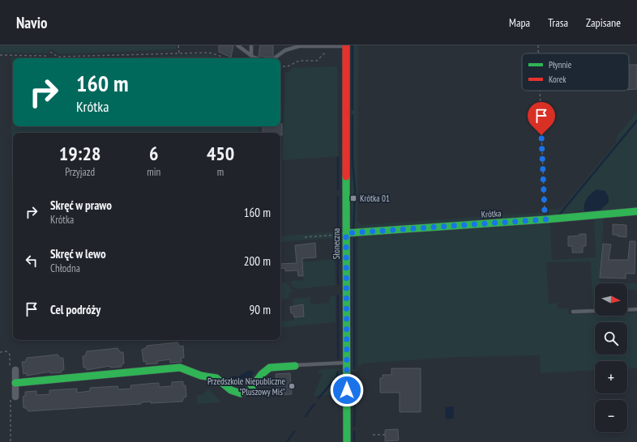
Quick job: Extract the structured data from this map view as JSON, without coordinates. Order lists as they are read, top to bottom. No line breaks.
{"streets":{"street":["Krótka","Słoneczna"]},"crossings":[["Krótka","Słoneczna"]],"places":{"transit":["Krótka 01"],"other":["Przedszkole Niepubliczne \"Pluszowy Miś\""]},"legend":["Płynnie","Korek"],"north":"right","page":{"header":"Navio","nav":["Mapa","Trasa","Zapisane"],"turn":["160 m","Krótka"],"eta":["19:28","Przyjazd","6","min","450","m"],"list":[{"name":"Skręć w prawo","note":"Krótka","value":"160 m"},{"name":"Skręć w lewo","note":"Chłodna","value":"200 m"},{"name":"Cel podróży","value":"90 m"}],"map_buttons":["+","−"]}}
